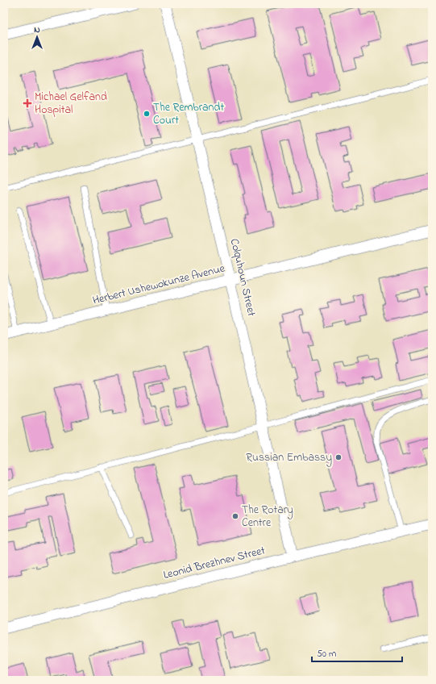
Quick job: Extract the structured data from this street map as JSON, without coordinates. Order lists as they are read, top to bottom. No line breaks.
{"streets":{"street":["Colquhoun Street","Herbert Ushewokunze Avenue","Leonid Brezhnev Street"]},"crossings":[["Colquhoun Street","Herbert Ushewokunze Avenue"],["Colquhoun Street","Leonid Brezhnev Street"]],"places":{"health":["Michael Gelfand Hospital"],"other":["The Rembrandt Court","Russian Embassy","The Rotary Centre"]},"scale_bar":"50 m","north":"top"}
